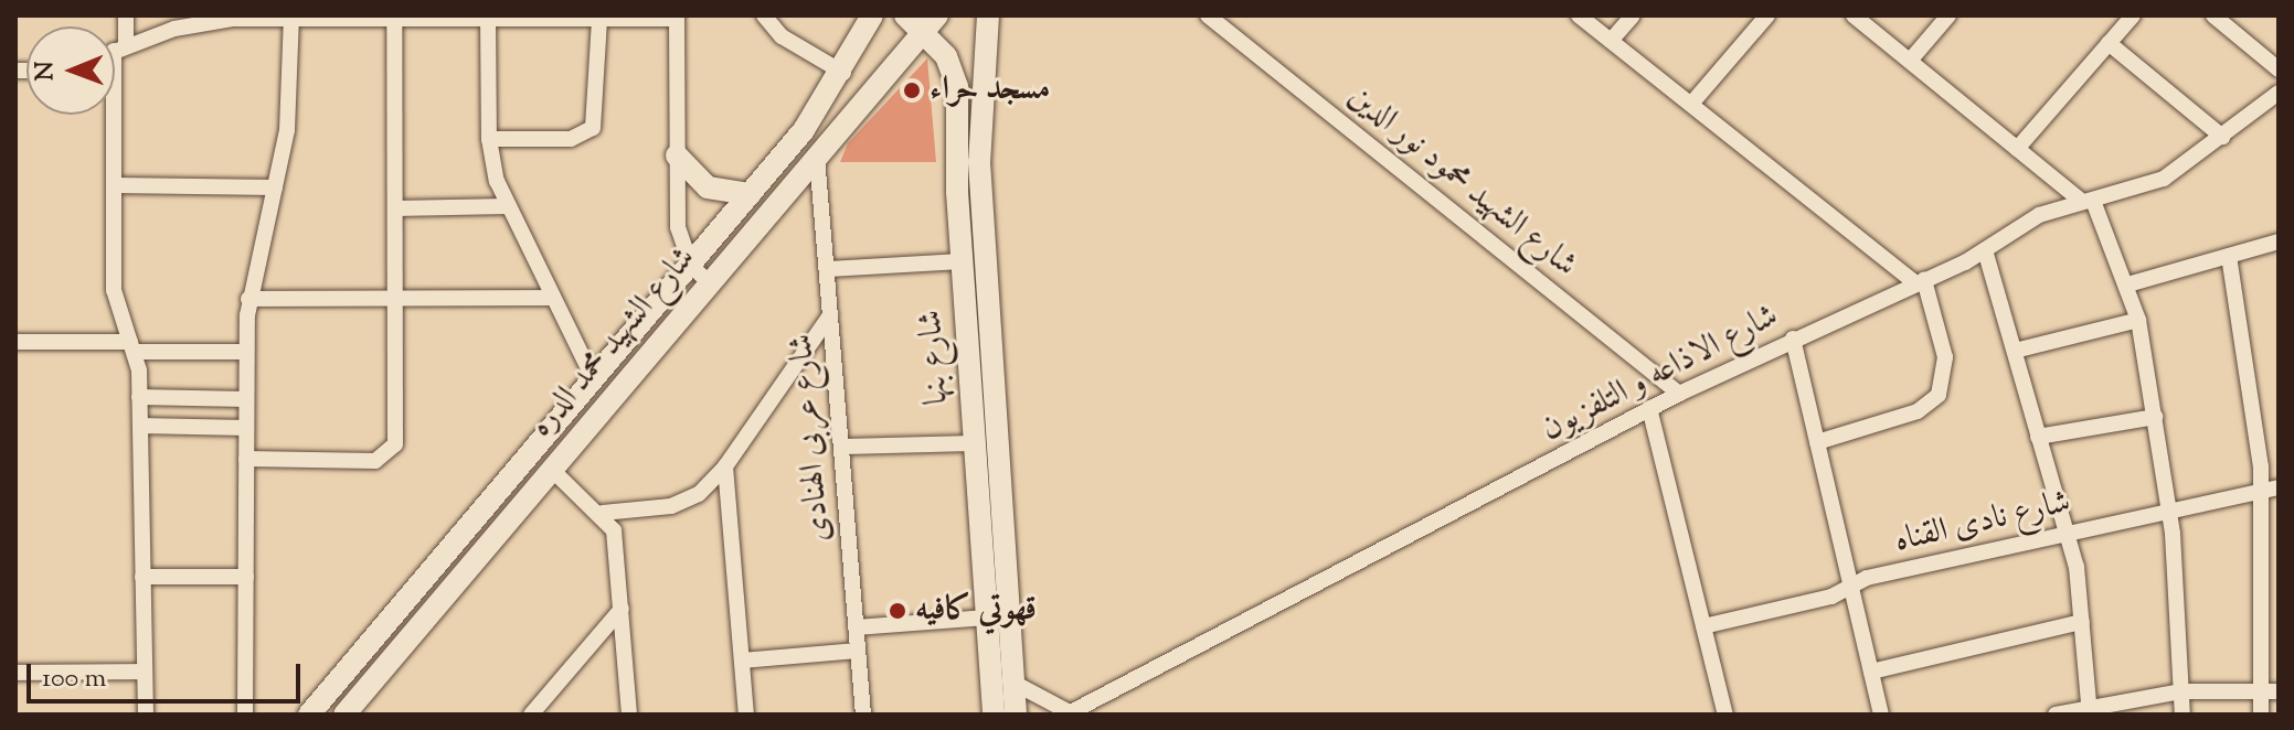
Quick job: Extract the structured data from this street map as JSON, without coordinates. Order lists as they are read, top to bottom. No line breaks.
{"streets":{"main road":["شارع الشهيد محمد الدره","شارع بنها"],"street":["شارع الشهيد محمود نور الدين","شارع الاذاعه و التلفزيون","شارع عربى الهنادى","شارع نادى القناه"]},"crossings":[["شارع الشهيد محمود نور الدين","شارع الاذاعه و التلفزيون"],["شارع الشهيد محمد الدره","شارع بنها"],["شارع الشهيد محمد الدره","شارع عربى الهنادى"]],"places":["مسجد حراء","قهوتي كافيه"],"scale_bar":"100 m","north":"left"}
